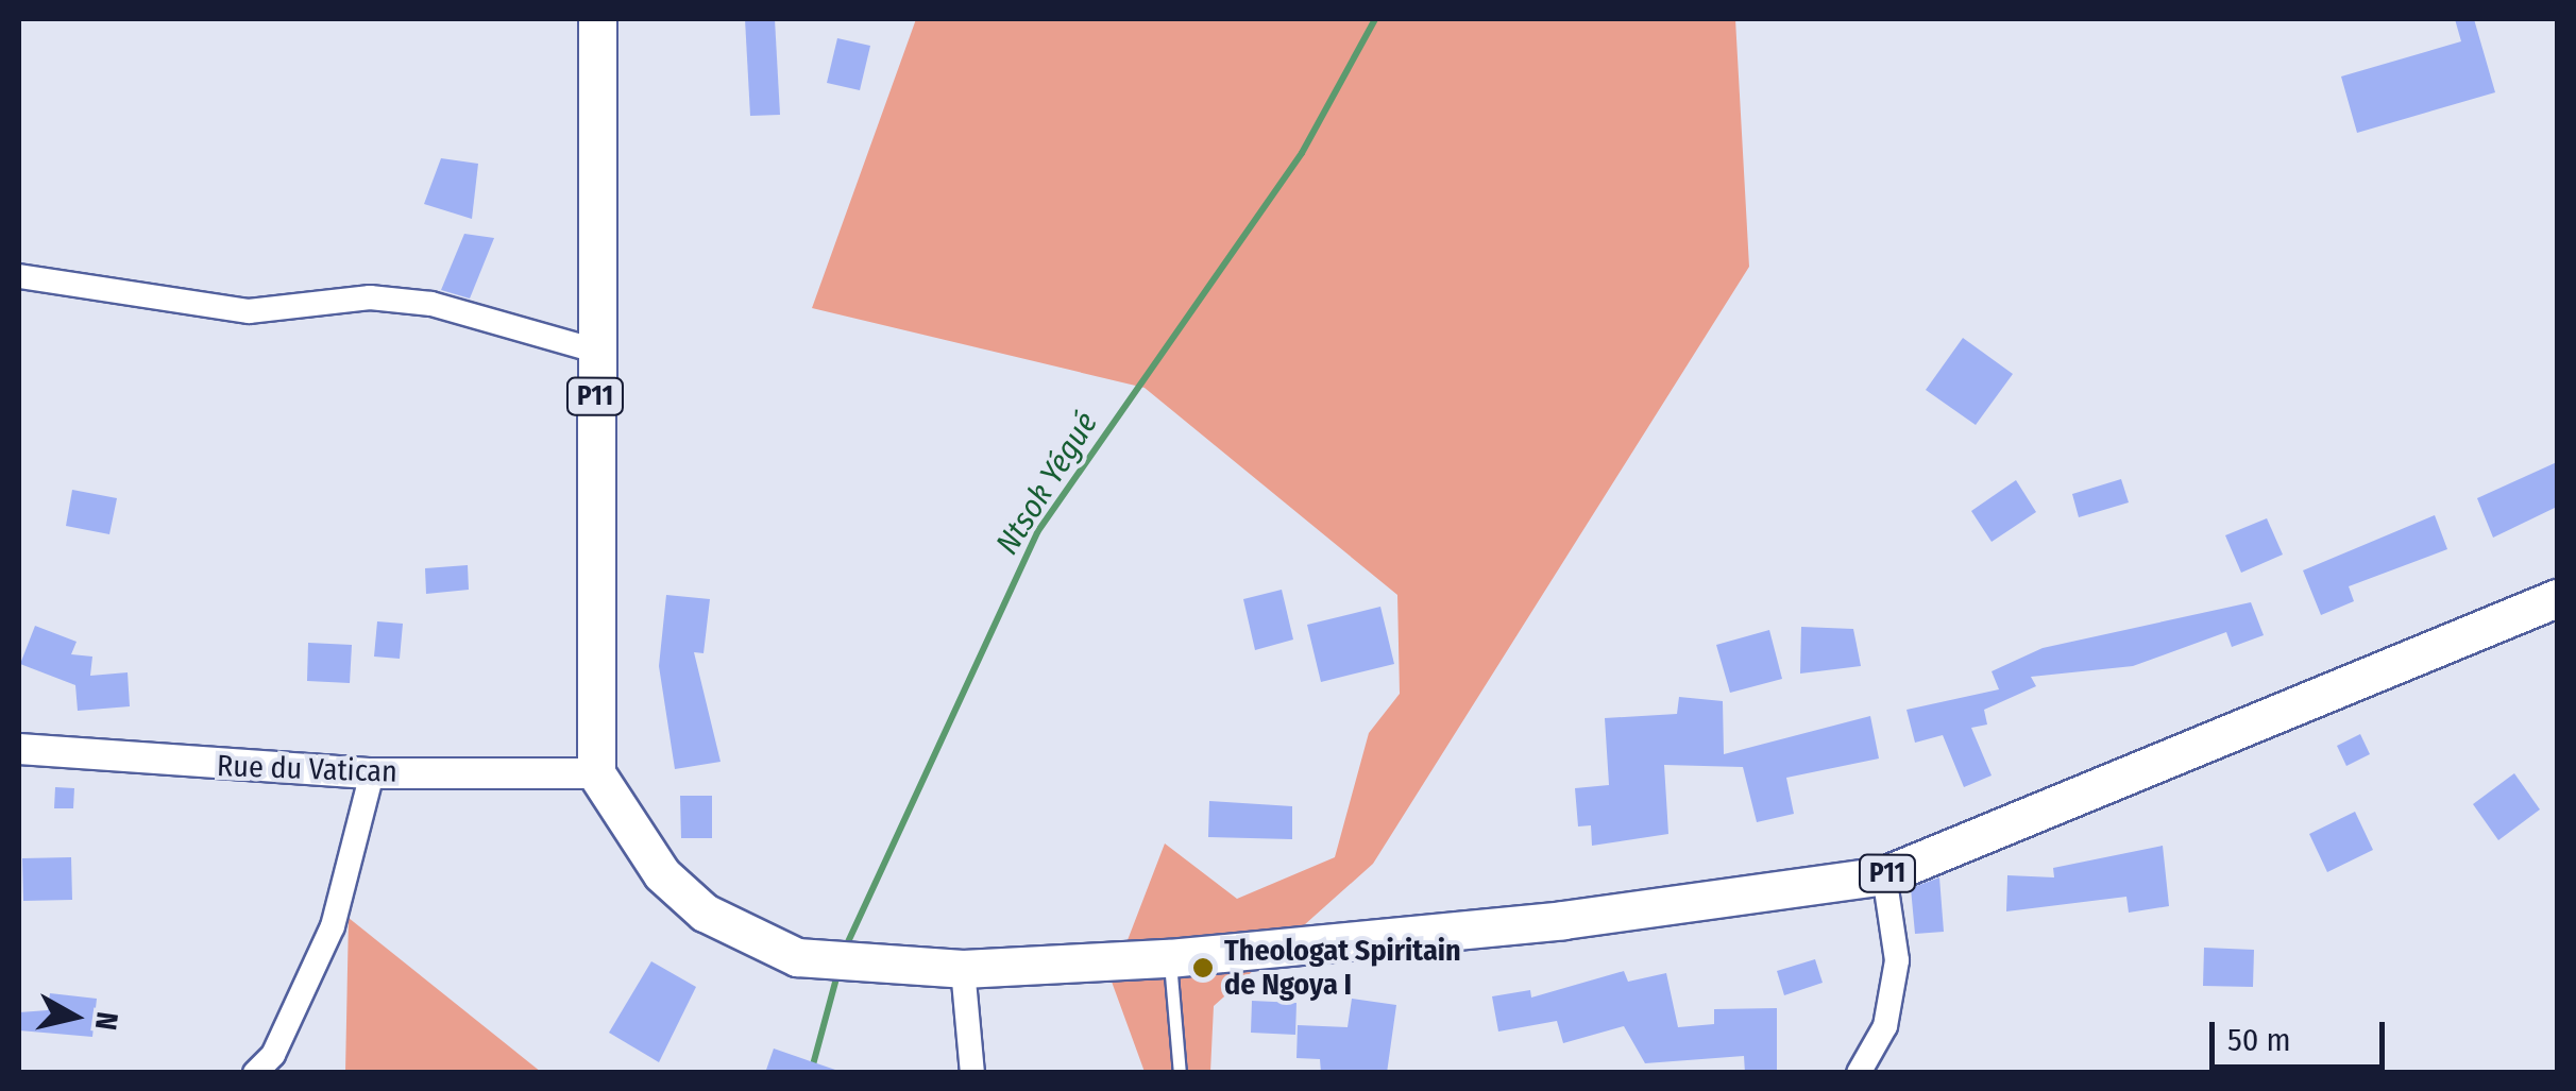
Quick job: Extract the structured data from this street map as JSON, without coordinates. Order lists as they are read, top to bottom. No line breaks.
{"streets":{"main road":["P11"],"street":["Rue du Vatican"]},"crossings":[["P11","Rue du Vatican"]],"water":["Ntsok Yégué"],"places":["Theologat Spiritain de Ngoya I"],"scale_bar":"50 m","north":"right"}
